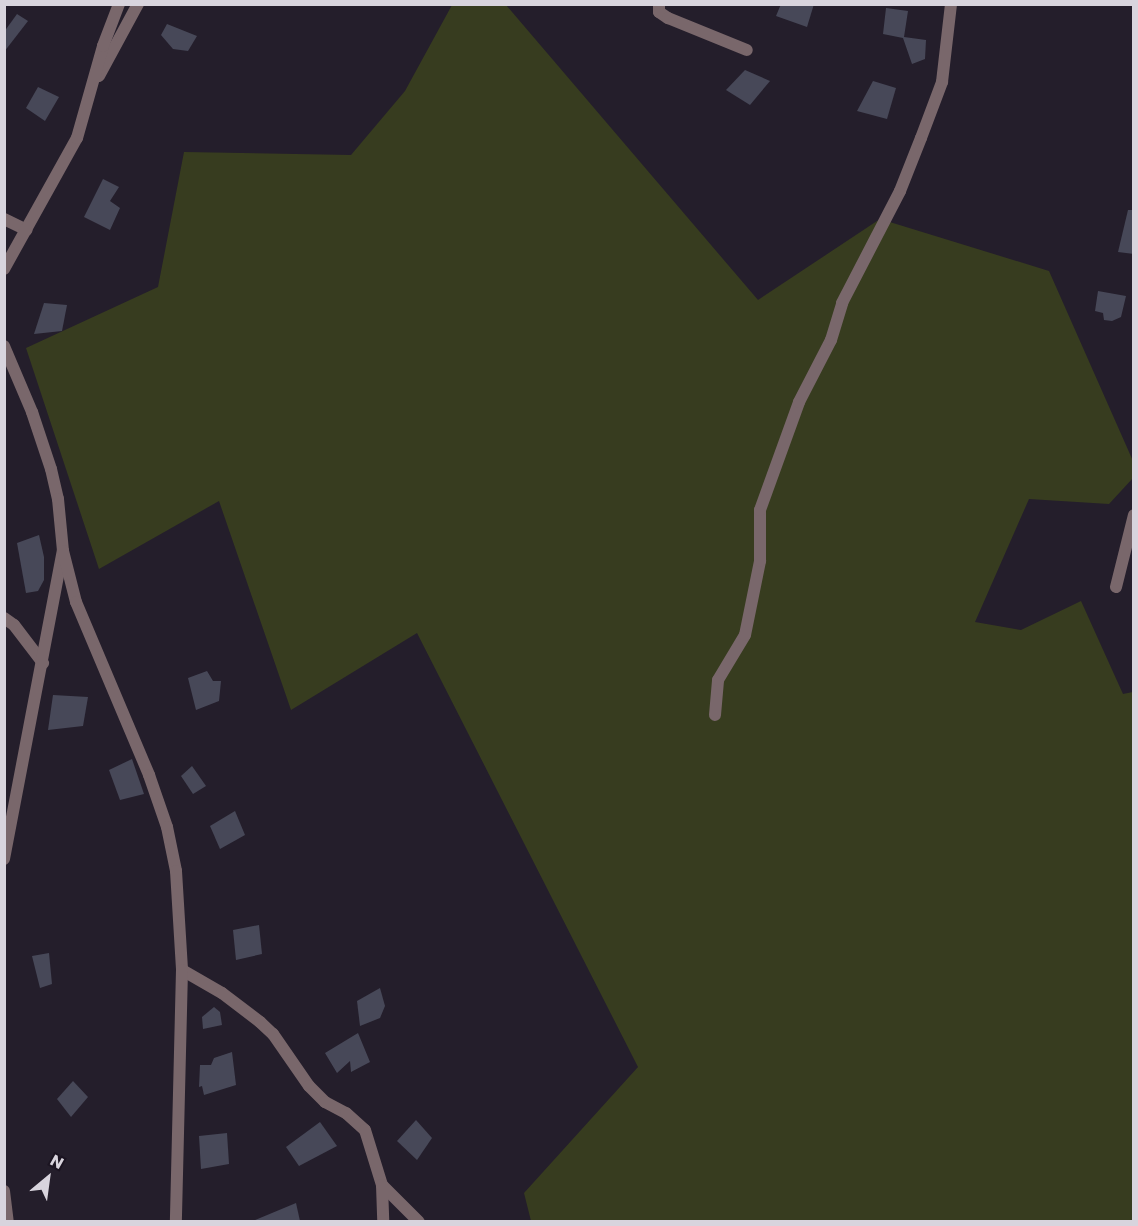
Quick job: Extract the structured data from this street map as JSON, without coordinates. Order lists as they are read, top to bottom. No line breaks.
{"north":"top right"}
